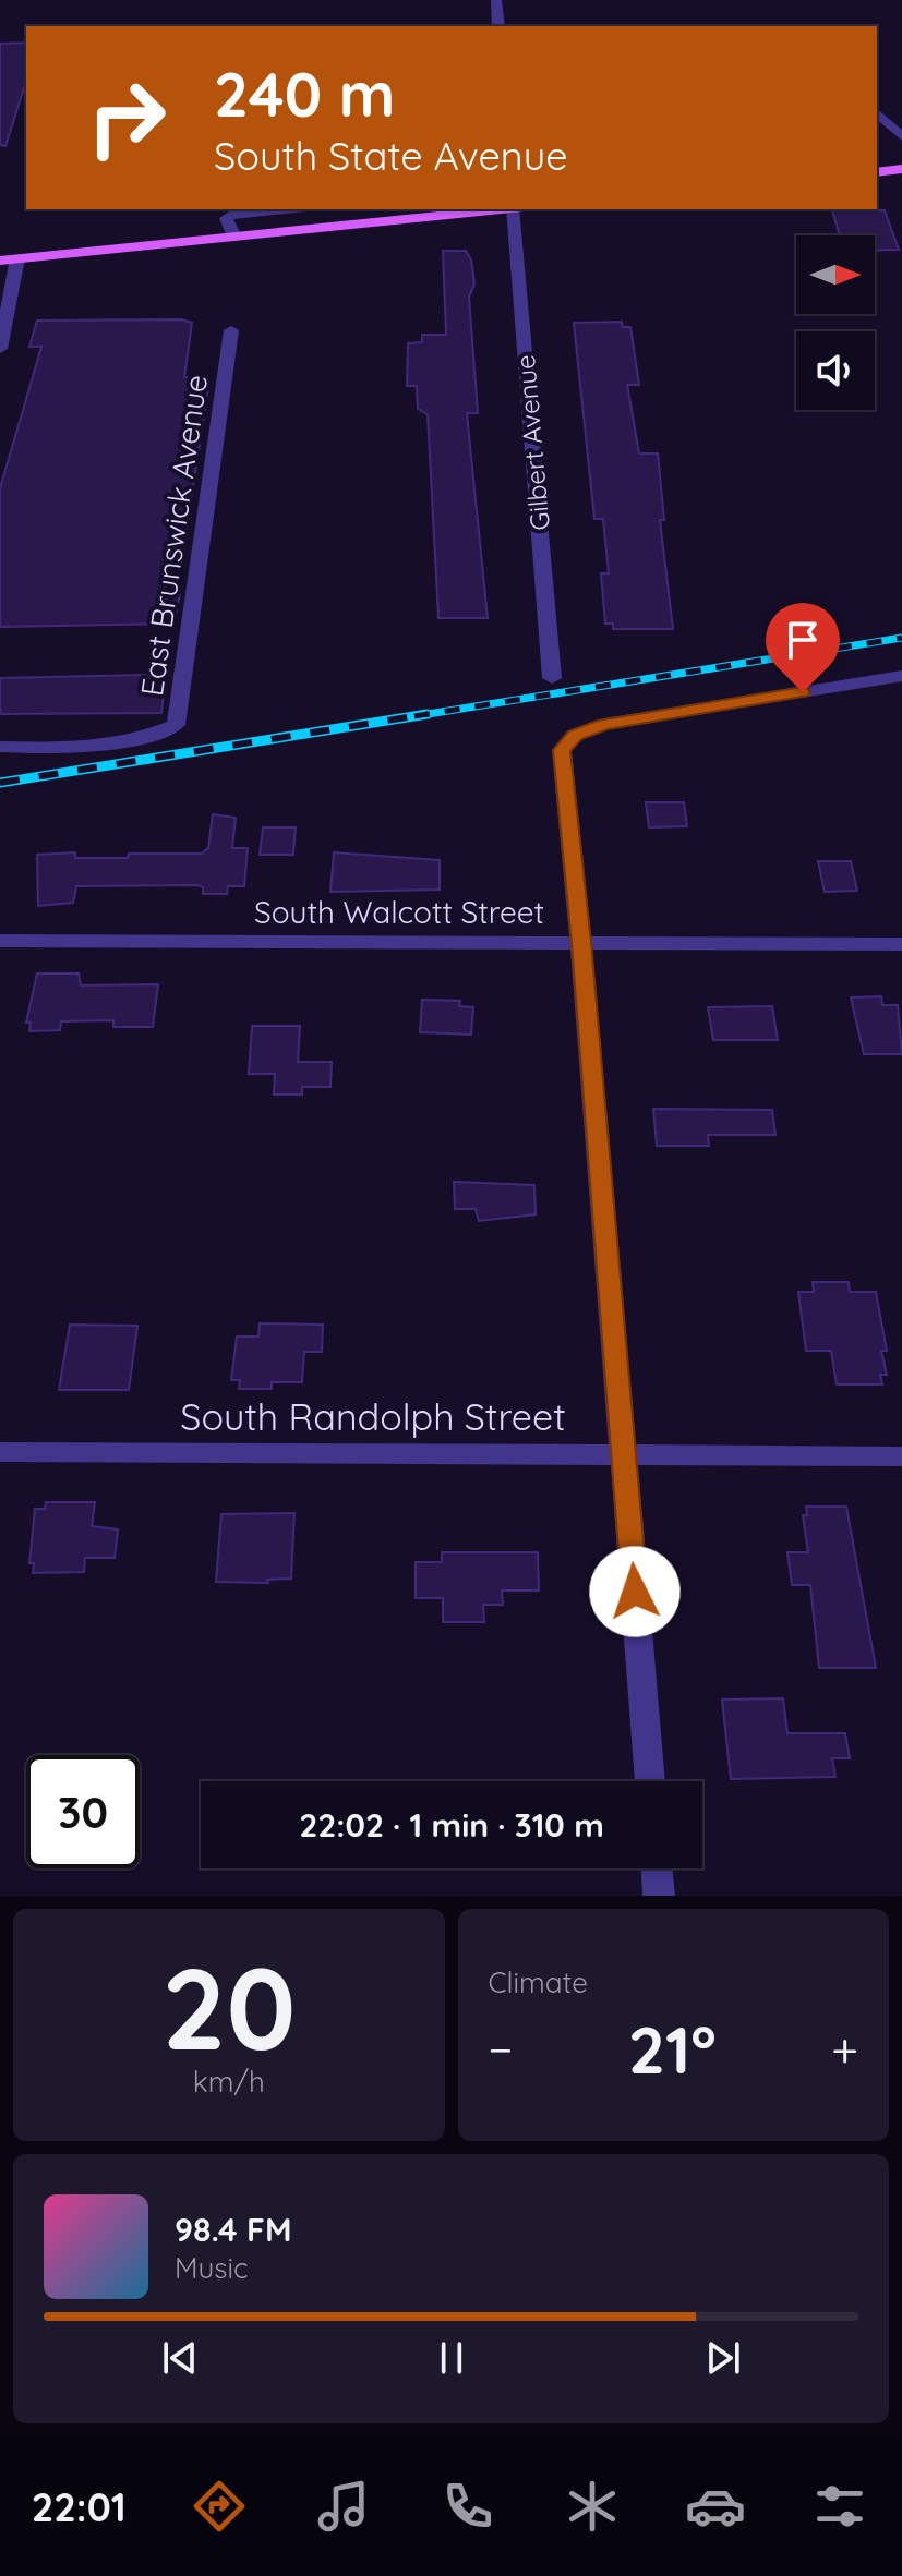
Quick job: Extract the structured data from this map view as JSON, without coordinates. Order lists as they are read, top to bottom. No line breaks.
{"streets":{"street":["Gilbert Avenue","East Brunswick Avenue","South Walcott Street","South Randolph Street"]},"north":"right","page":{"turn":["240 m","South State Avenue"],"limit":"30","trip":"22:02 · 1 min · 310 m","tile":[["20","km/h"],"Climate"],"heat":["−","21°","+"],"song":["98.4 FM","Music"],"tabs":"22:01"}}
